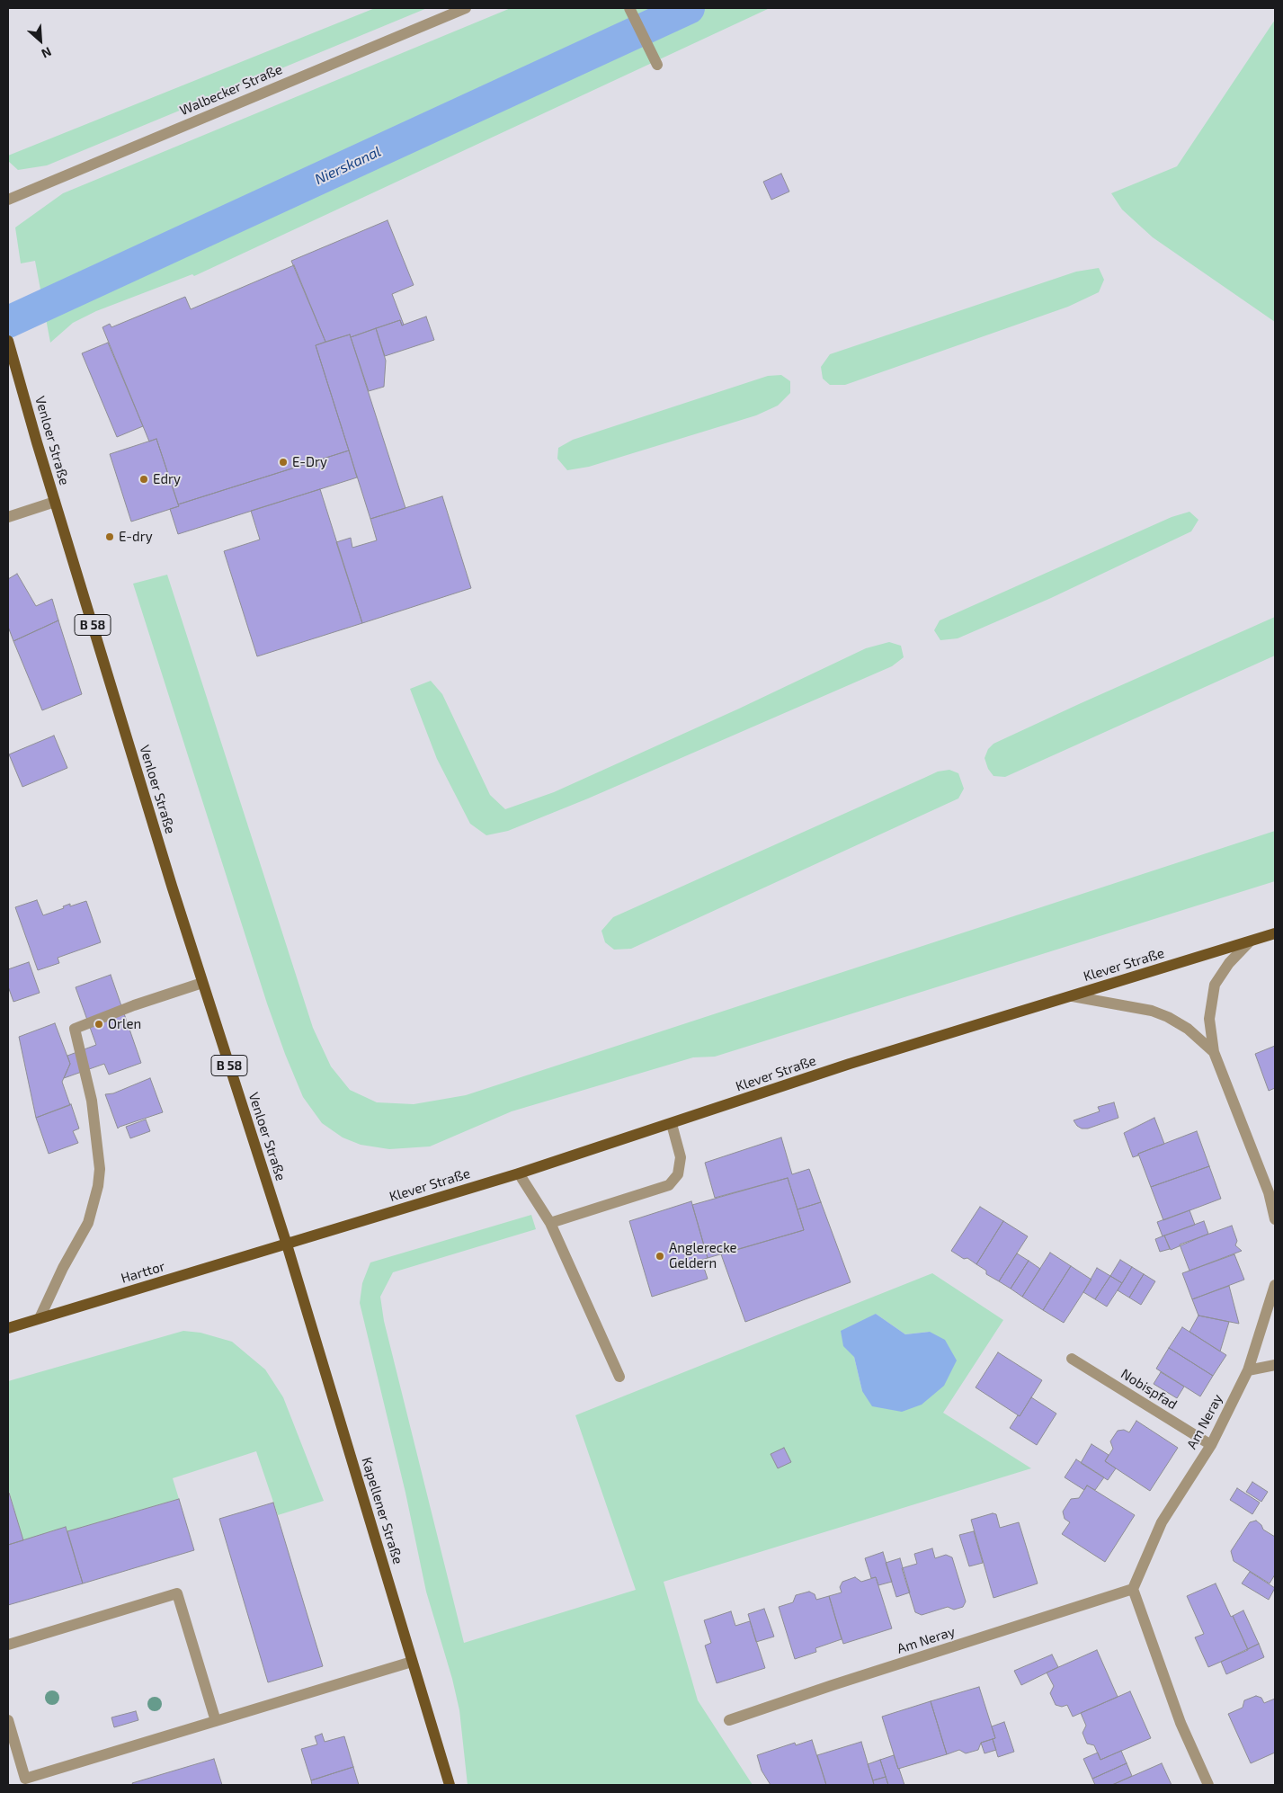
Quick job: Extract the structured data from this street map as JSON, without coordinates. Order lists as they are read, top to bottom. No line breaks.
{"streets":{"main road":["Venloer Straße","B 58","Klever Straße","Harttor","Kapellener Straße"],"street":["Walbecker Straße","Nobispfad","Am Neray"]},"crossings":[["Venloer Straße","Klever Straße"],["Venloer Straße","Harttor"],["Venloer Straße","Kapellener Straße"],["Klever Straße","Harttor"],["Klever Straße","Kapellener Straße"],["Harttor","Kapellener Straße"],["Nobispfad","Am Neray"]],"water":["Nierskanal"],"places":["E-Dry","Edry","E-dry","Orlen","Anglerecke Geldern"],"north":"bottom right"}
